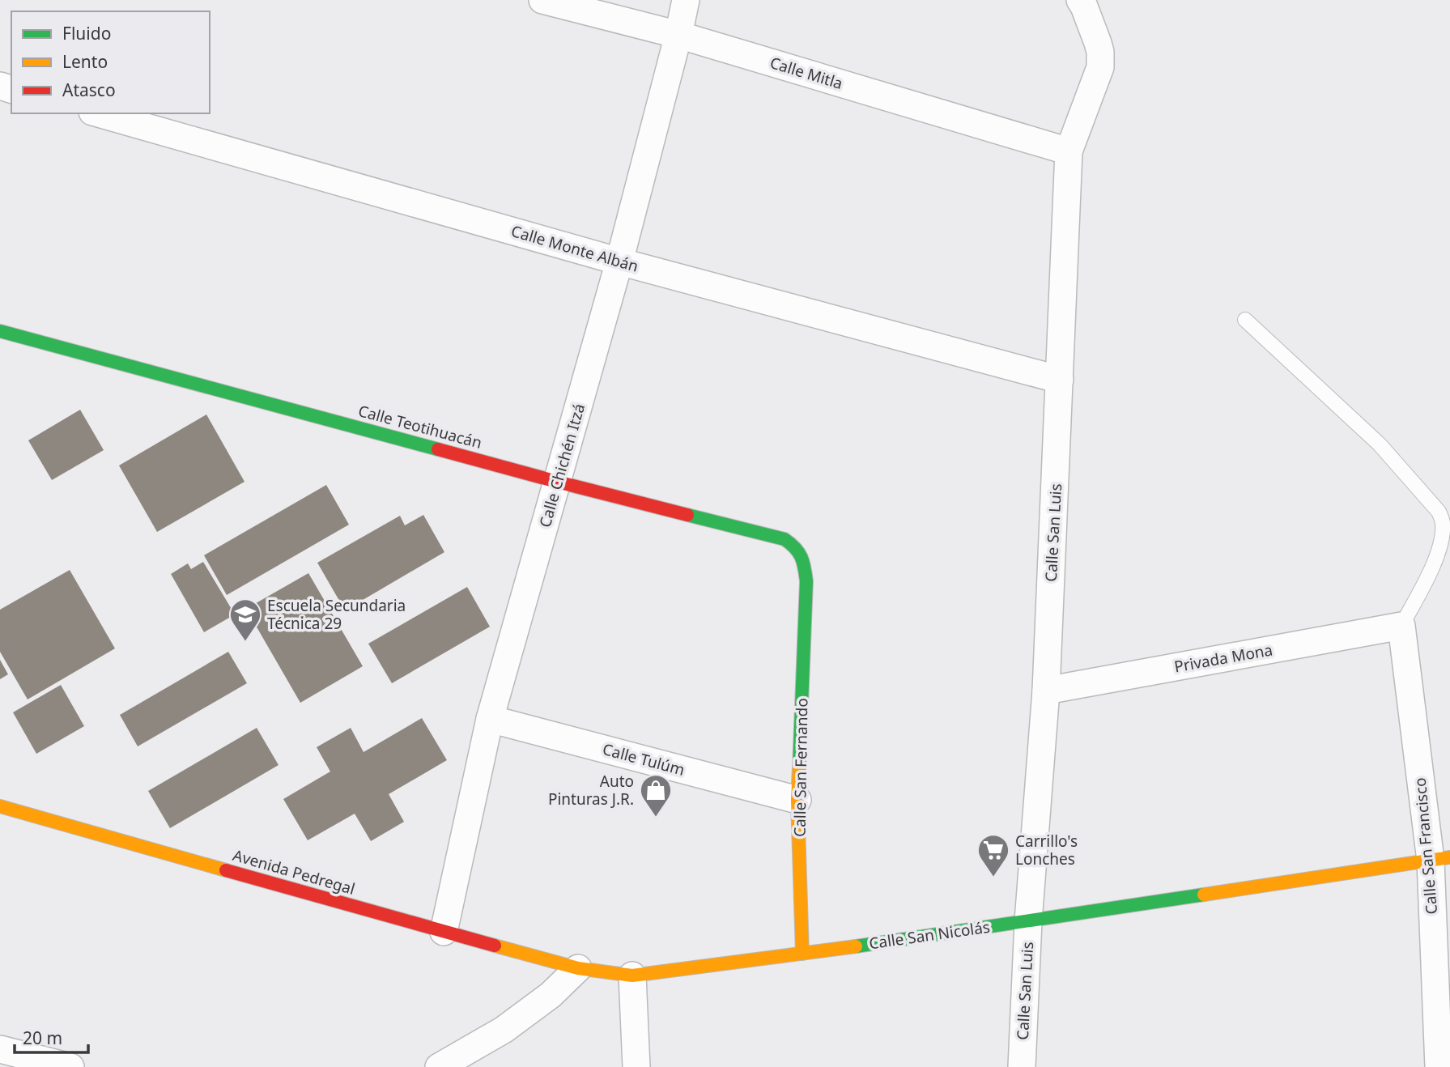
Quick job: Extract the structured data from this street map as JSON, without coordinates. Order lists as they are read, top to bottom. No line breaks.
{"streets":{"street":["Calle Mitla","Calle Monte Albán","Calle Teotihuacán","Calle Chichén Itzá","Calle San Luis","Privada Mona","Calle Tulúm","Calle San Fernando","Calle San Francisco","Avenida Pedregal","Calle San Nicolás"]},"crossings":[["Calle Mitla","Calle Chichén Itzá"],["Calle Mitla","Calle San Luis"],["Calle Monte Albán","Calle Chichén Itzá"],["Calle Monte Albán","Calle San Luis"],["Calle Teotihuacán","Calle Chichén Itzá"],["Calle Teotihuacán","Calle San Fernando"],["Calle Chichén Itzá","Calle Tulúm"],["Calle Chichén Itzá","Avenida Pedregal"],["Calle San Luis","Privada Mona"],["Calle San Luis","Calle San Nicolás"],["Privada Mona","Calle San Francisco"],["Calle Tulúm","Calle San Fernando"],["Calle San Fernando","Calle San Nicolás"],["Calle San Francisco","Calle San Nicolás"],["Avenida Pedregal","Calle San Nicolás"]],"places":{"school or university":["Escuela Secundaria Técnica 29"],"shop":["Auto Pinturas J.R."],"supermarket":["Carrillo's Lonches"]},"legend":["Fluido","Lento","Atasco"],"scale_bar":"20 m"}
